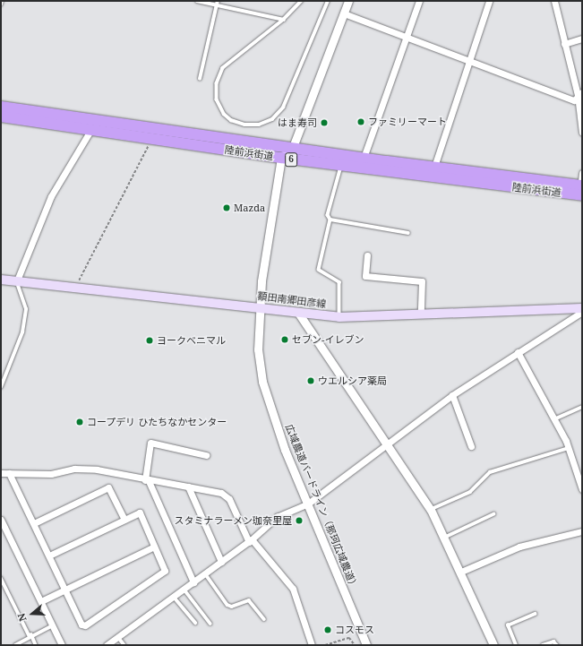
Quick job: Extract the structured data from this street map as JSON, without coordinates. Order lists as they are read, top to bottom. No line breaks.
{"streets":{"highway":["陸前浜街道","6"],"main road":["額田南郷田彦線"],"street":["広域農道バードライン（那珂広域農道）"]},"crossings":[["陸前浜街道","広域農道バードライン（那珂広域農道）"],["額田南郷田彦線","広域農道バードライン（那珂広域農道）"]],"places":["ファミリーマート","はま寿司","Mazda","セブン-イレブン","ヨークベニマル","ウエルシア薬局","コープデリ ひたちなかセンター","スタミナラーメン珈奈里屋","コスモス"],"north":"left"}
